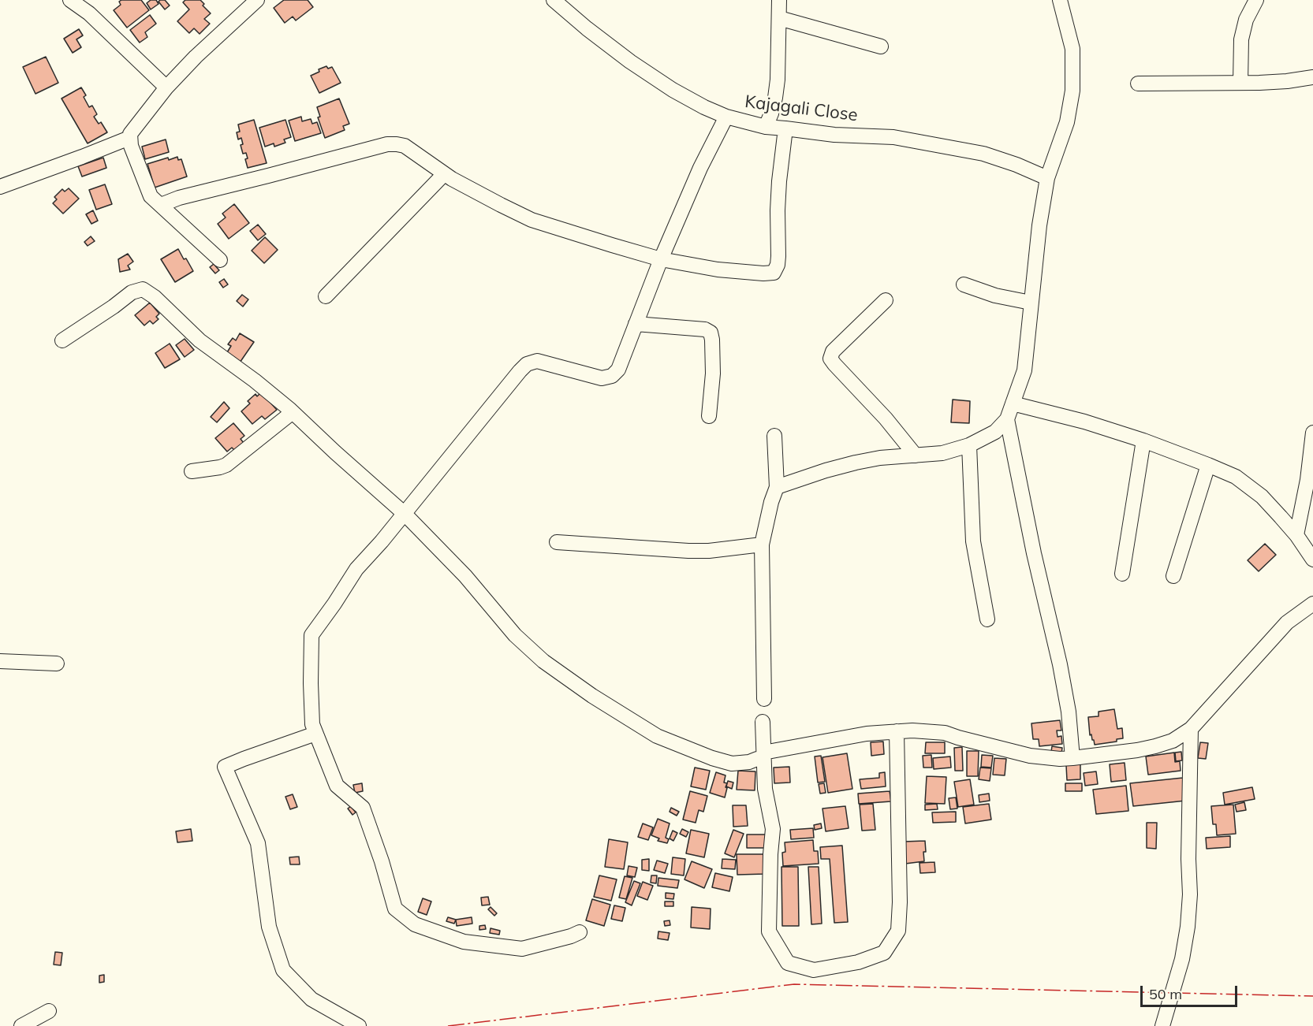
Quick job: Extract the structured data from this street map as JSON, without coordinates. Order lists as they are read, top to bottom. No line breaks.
{"streets":{"street":["Kajagali Close"]},"scale_bar":"50 m"}
